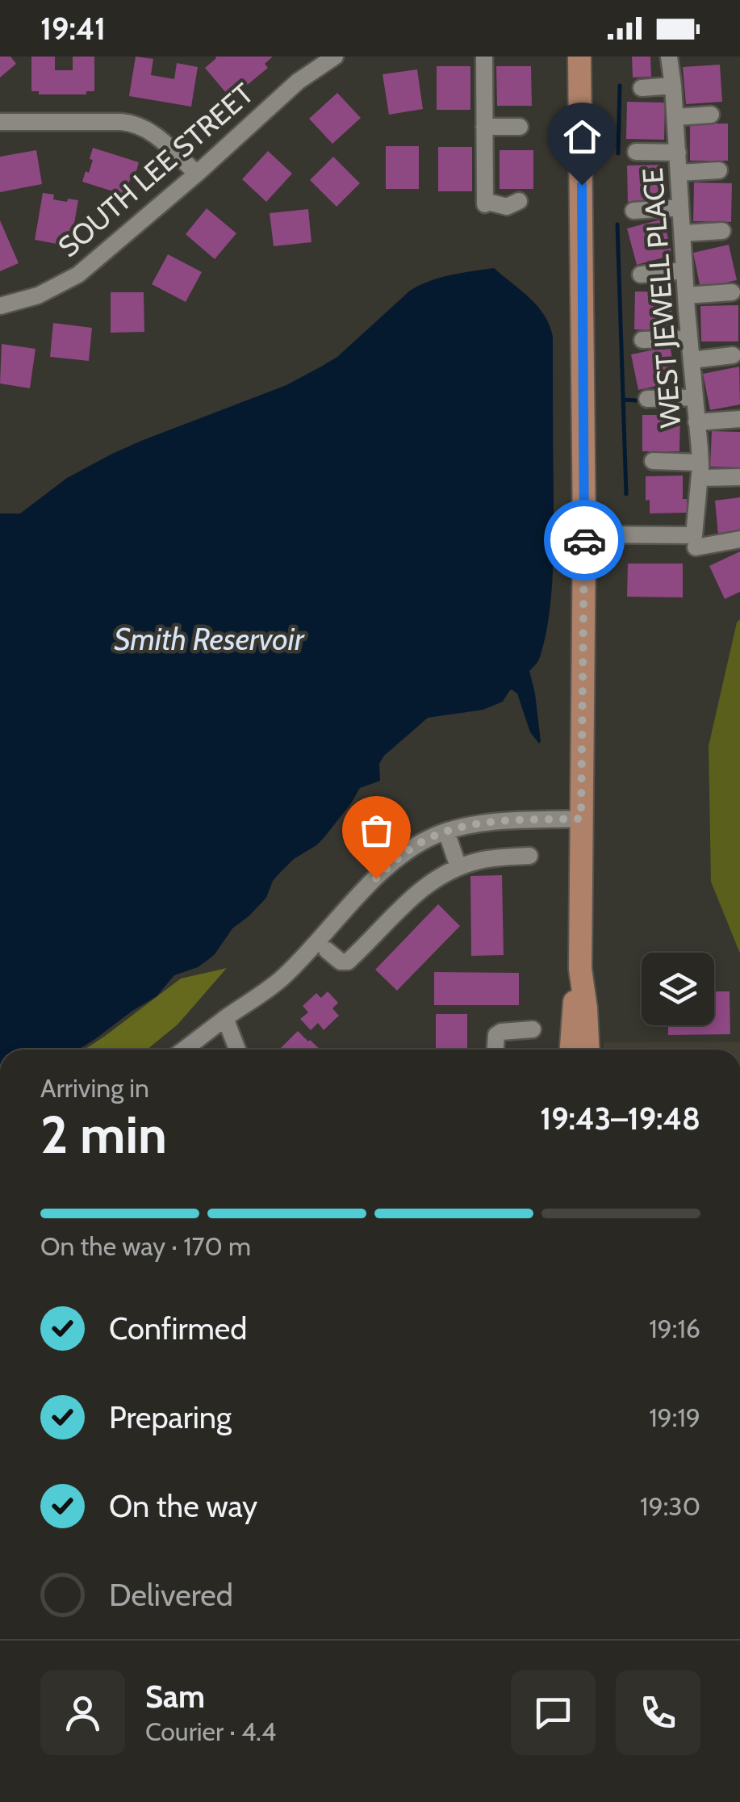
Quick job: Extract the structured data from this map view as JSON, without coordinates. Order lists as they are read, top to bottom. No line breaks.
{"streets":{"street":["SOUTH LEE STREET","WEST JEWELL PLACE"]},"water":["Smith Reservoir"],"page":{"status":"19:41","heading":["2 min","Arriving in","19:43–19:48"],"panel":["Sam","Courier · 4.4"],"bar":"On the way · 170 m","list":[["Confirmed","19:16"],["Preparing","19:19"],["On the way","19:30"],"Delivered"]}}
